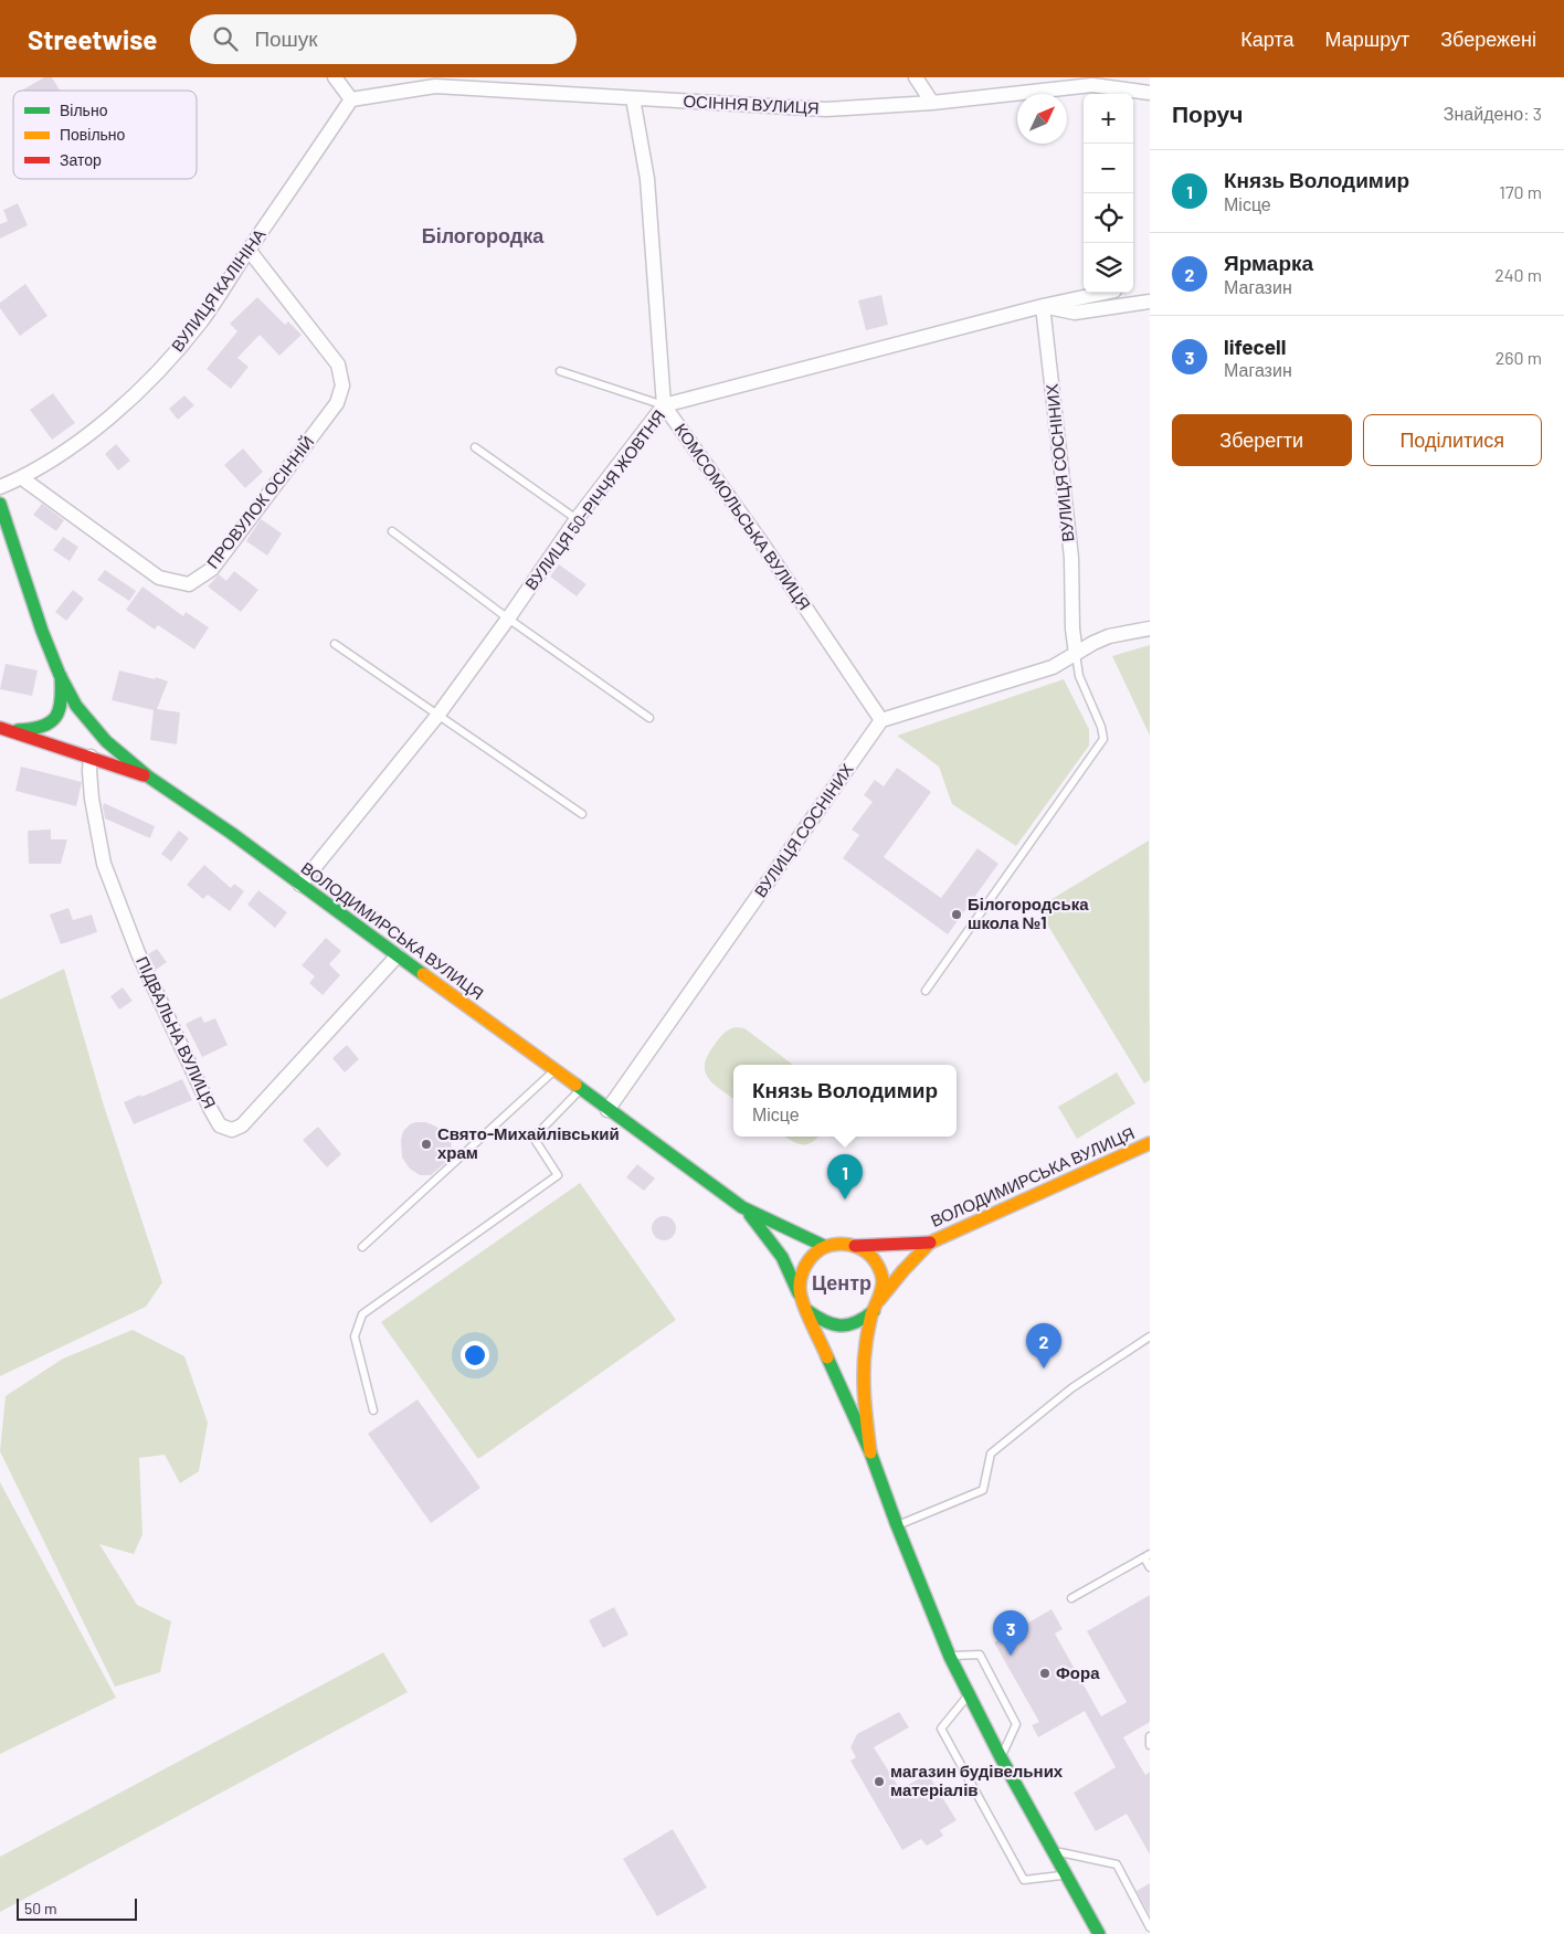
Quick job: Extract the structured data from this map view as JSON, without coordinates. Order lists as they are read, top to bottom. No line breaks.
{"streets":{"main road":["ВОЛОДИМИРСЬКА ВУЛИЦЯ"],"street":["ОСІННЯ ВУЛИЦЯ","ВУЛИЦЯ КАЛІНІНА","ВУЛИЦЯ СОСНІНИХ","ВУЛИЦЯ 50-РІЧЧЯ ЖОВТНЯ","ПРОВУЛОК ОСІННІЙ","КОМСОМОЛЬСЬКА ВУЛИЦЯ","ПІДВАЛЬНА ВУЛИЦЯ"]},"crossings":[["ОСІННЯ ВУЛИЦЯ","ВУЛИЦЯ КАЛІНІНА"],["ОСІННЯ ВУЛИЦЯ","КОМСОМОЛЬСЬКА ВУЛИЦЯ"],["ВУЛИЦЯ КАЛІНІНА","ПРОВУЛОК ОСІННІЙ"],["ВУЛИЦЯ СОСНІНИХ","ВУЛИЦЯ 50-РІЧЧЯ ЖОВТНЯ"],["ВУЛИЦЯ СОСНІНИХ","КОМСОМОЛЬСЬКА ВУЛИЦЯ"],["ВУЛИЦЯ СОСНІНИХ","ВОЛОДИМИРСЬКА ВУЛИЦЯ"],["ВУЛИЦЯ 50-РІЧЧЯ ЖОВТНЯ","КОМСОМОЛЬСЬКА ВУЛИЦЯ"],["ВУЛИЦЯ 50-РІЧЧЯ ЖОВТНЯ","ВОЛОДИМИРСЬКА ВУЛИЦЯ"],["ВОЛОДИМИРСЬКА ВУЛИЦЯ","ПІДВАЛЬНА ВУЛИЦЯ"]],"districts":["Білогородка","Центр"],"places":["Білогородська школа №1","Свято-Михайлівський храм","Фора","магазин будівельних матеріалів"],"legend":["Вільно","Повільно","Затор"],"scale_bar":"50 m","north":"top right","page":{"header":"Streetwise","search":"Пошук","nav":["Карта","Маршрут","Збережені"],"heading":["Поруч","Знайдено: 3"],"map_buttons":["+","−"],"list":[{"mark":"1","name":"Князь Володимир","note":"Місце","value":"170 m"},{"mark":"2","name":"Ярмарка","note":"Магазин","value":"240 m"},{"mark":"3","name":"lifecell","note":"Магазин","value":"260 m"}],"buttons":["Зберегти","Поділитися"],"popup":["Князь Володимир","Місце"],"pins":["1","2","3"],"scale":"50 m"}}
